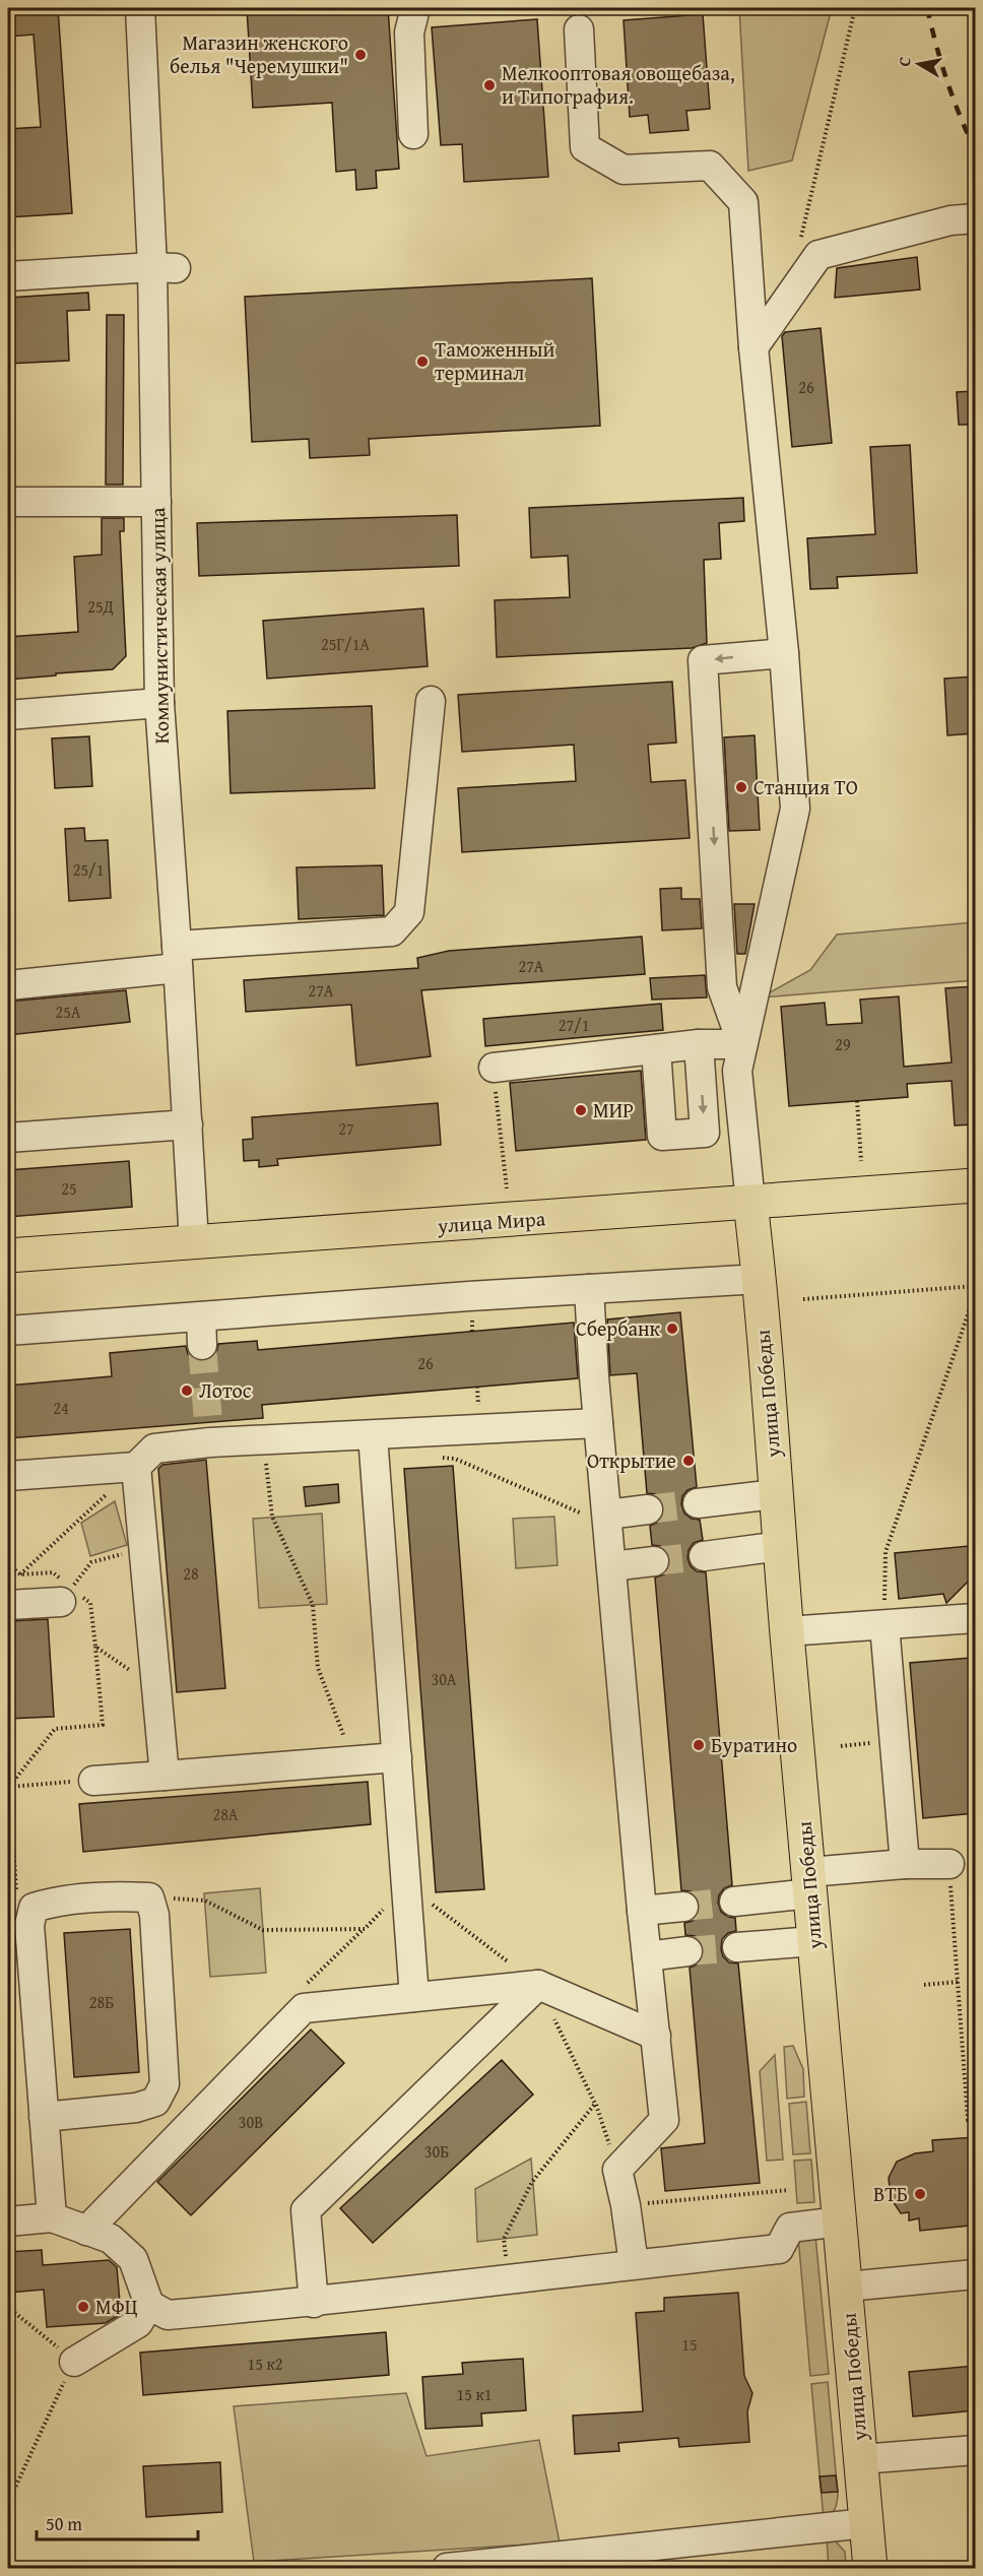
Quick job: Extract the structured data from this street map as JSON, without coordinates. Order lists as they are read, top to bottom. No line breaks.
{"streets":{"main road":["улица Мира","улица Победы"],"street":["Коммунистическая улица"]},"crossings":[["Коммунистическая улица","улица Мира"],["улица Мира","улица Победы"]],"places":["Магазин женского белья \"Черемушки\"","Мелкооптовая овощебаза, и Типография.","Таможенный терминал","Станция ТО","МИР","Сбербанк","Лотос","Открытие","Буратино","ВТБ","МФЦ"],"house_numbers":["26","25Д","25Г/1А","25/1","27А","27А","25А","27/1","29","27","25","26","24","28","30А","28А","28Б","30В","30Б","15","15 к2","15 к1"],"scale_bar":"50 m","north":"left"}
